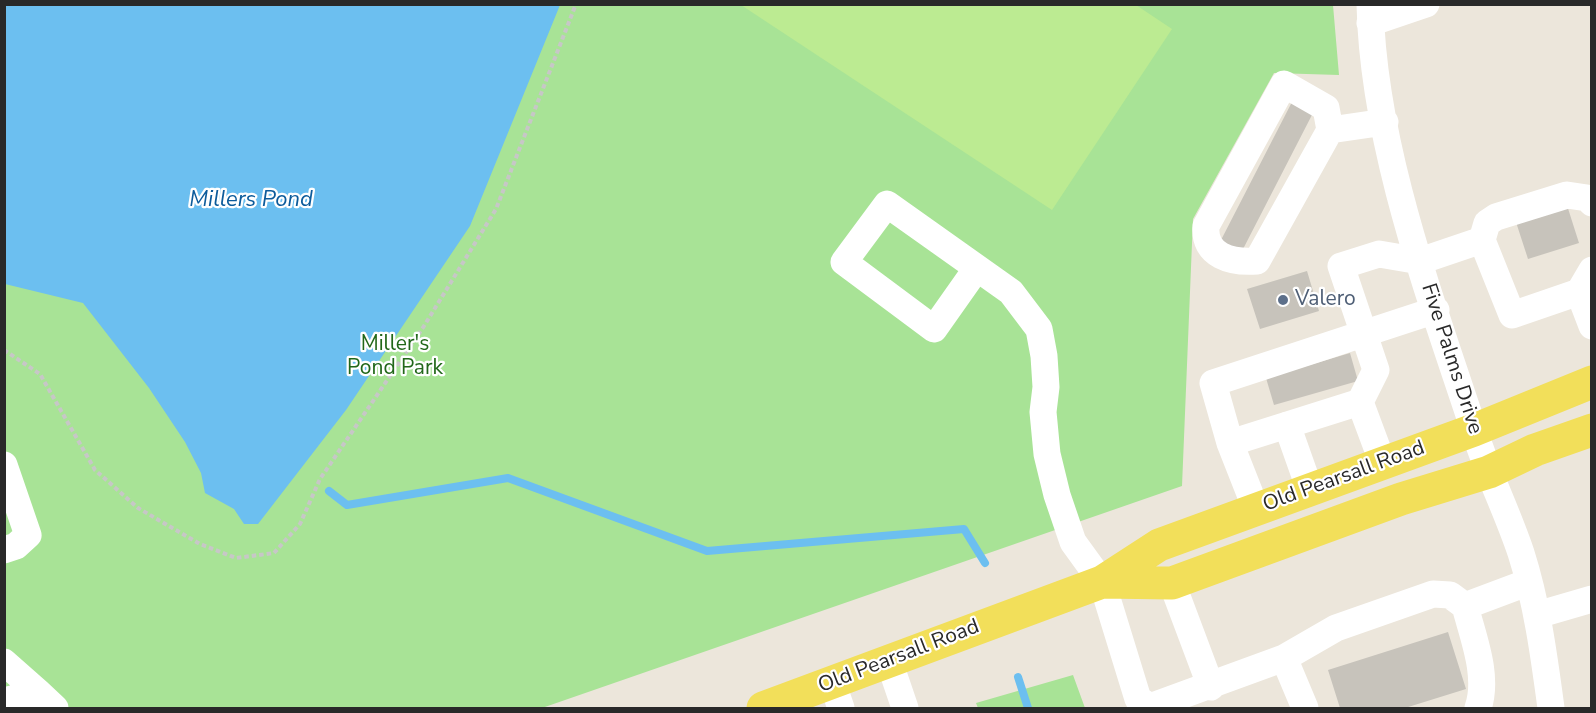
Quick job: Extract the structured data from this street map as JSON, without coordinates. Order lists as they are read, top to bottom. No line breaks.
{"streets":{"main road":["Old Pearsall Road"],"street":["Five Palms Drive"]},"crossings":[["Five Palms Drive","Old Pearsall Road"]],"water":["Millers Pond"],"parks":["Miller's Pond Park"],"places":["Valero"]}
